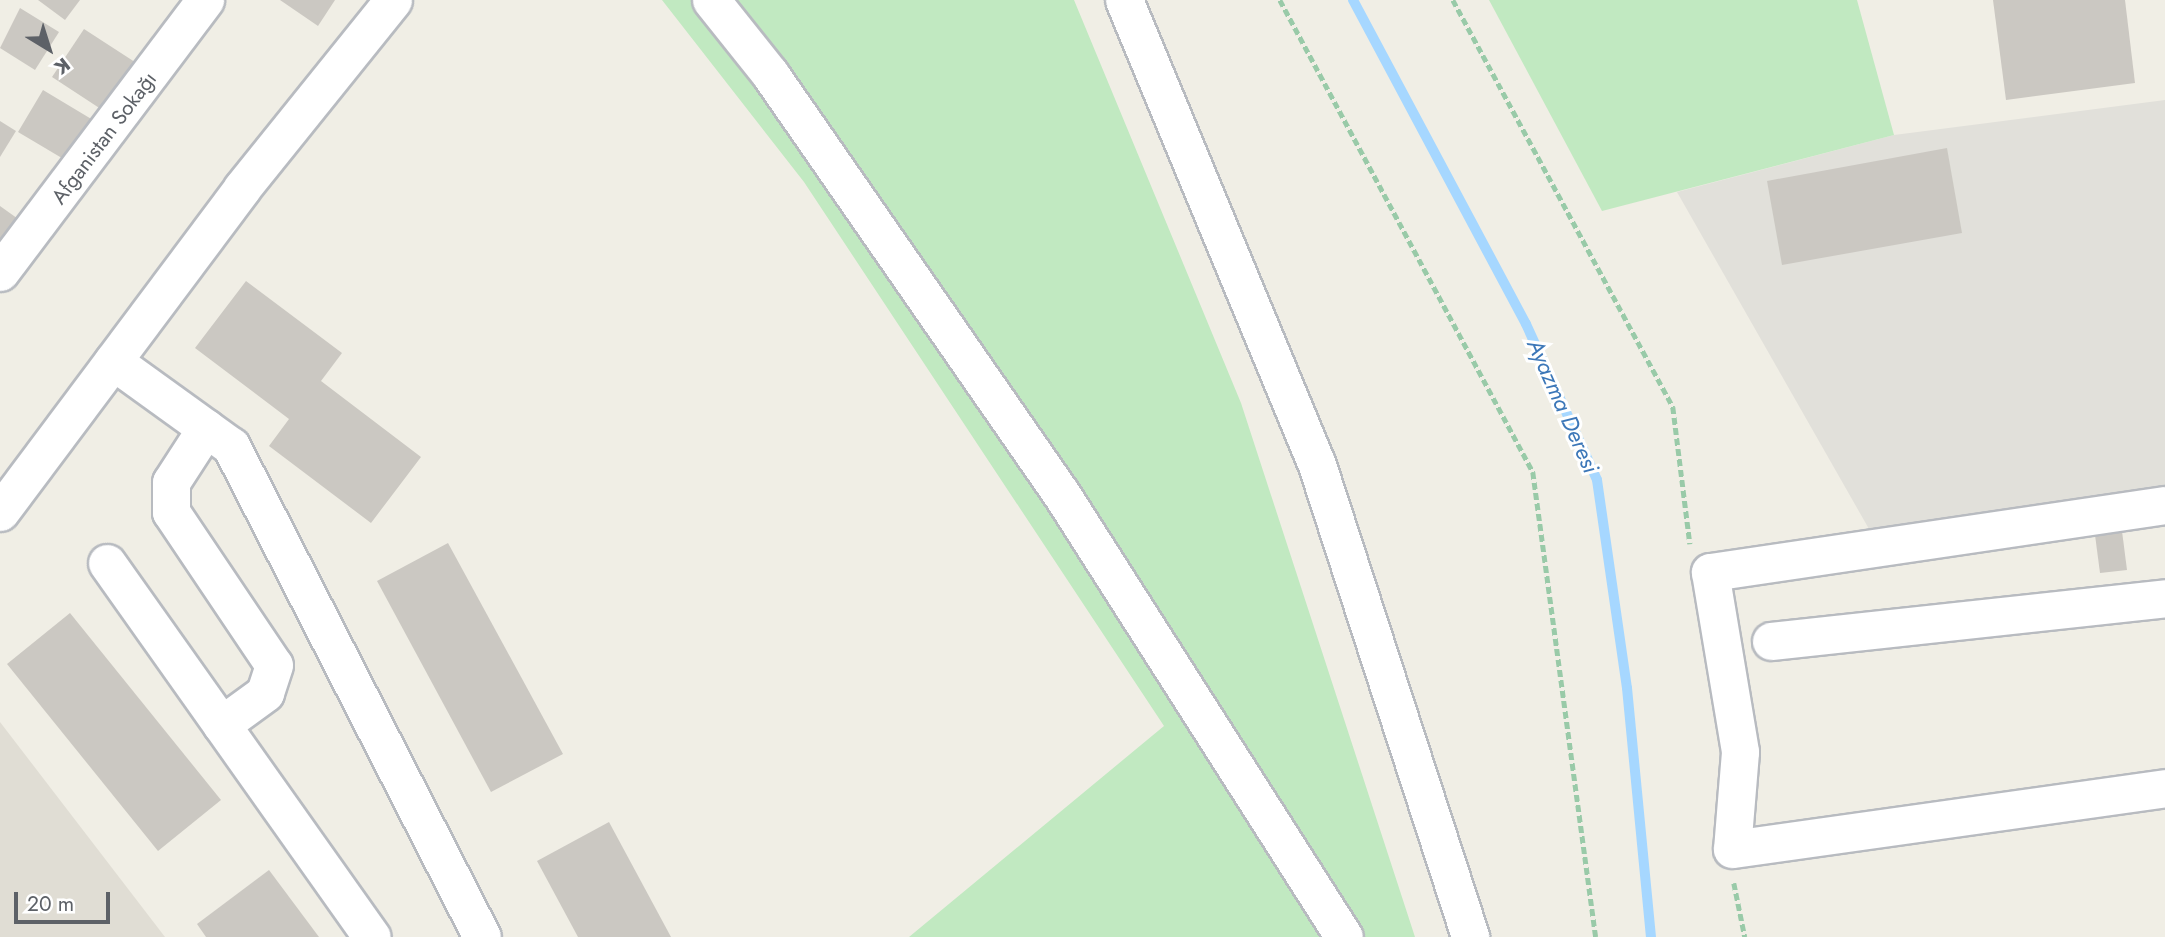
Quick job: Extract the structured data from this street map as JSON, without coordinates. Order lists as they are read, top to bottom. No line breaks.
{"streets":{"street":["Afganistan Sokağı"]},"water":["Ayazma Deresi"],"scale_bar":"20 m","north":"bottom right"}
